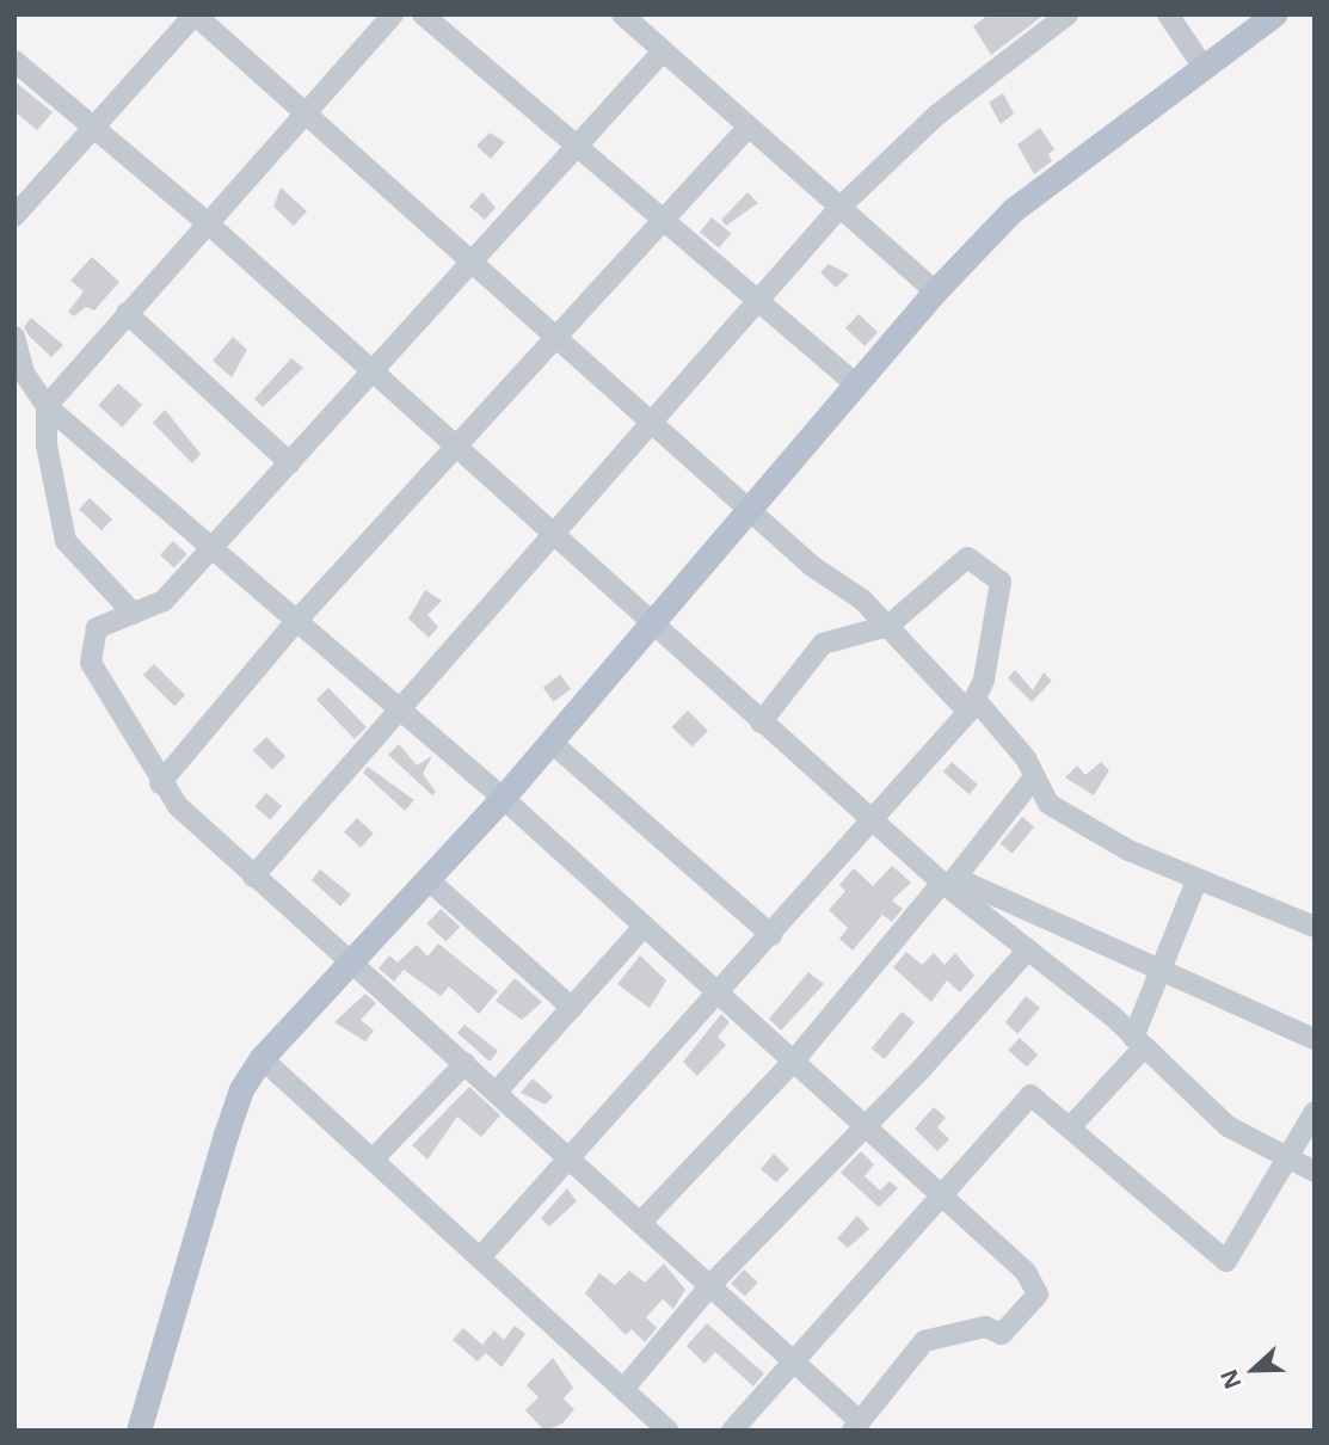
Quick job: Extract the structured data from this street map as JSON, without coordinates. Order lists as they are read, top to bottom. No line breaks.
{"north":"left"}
